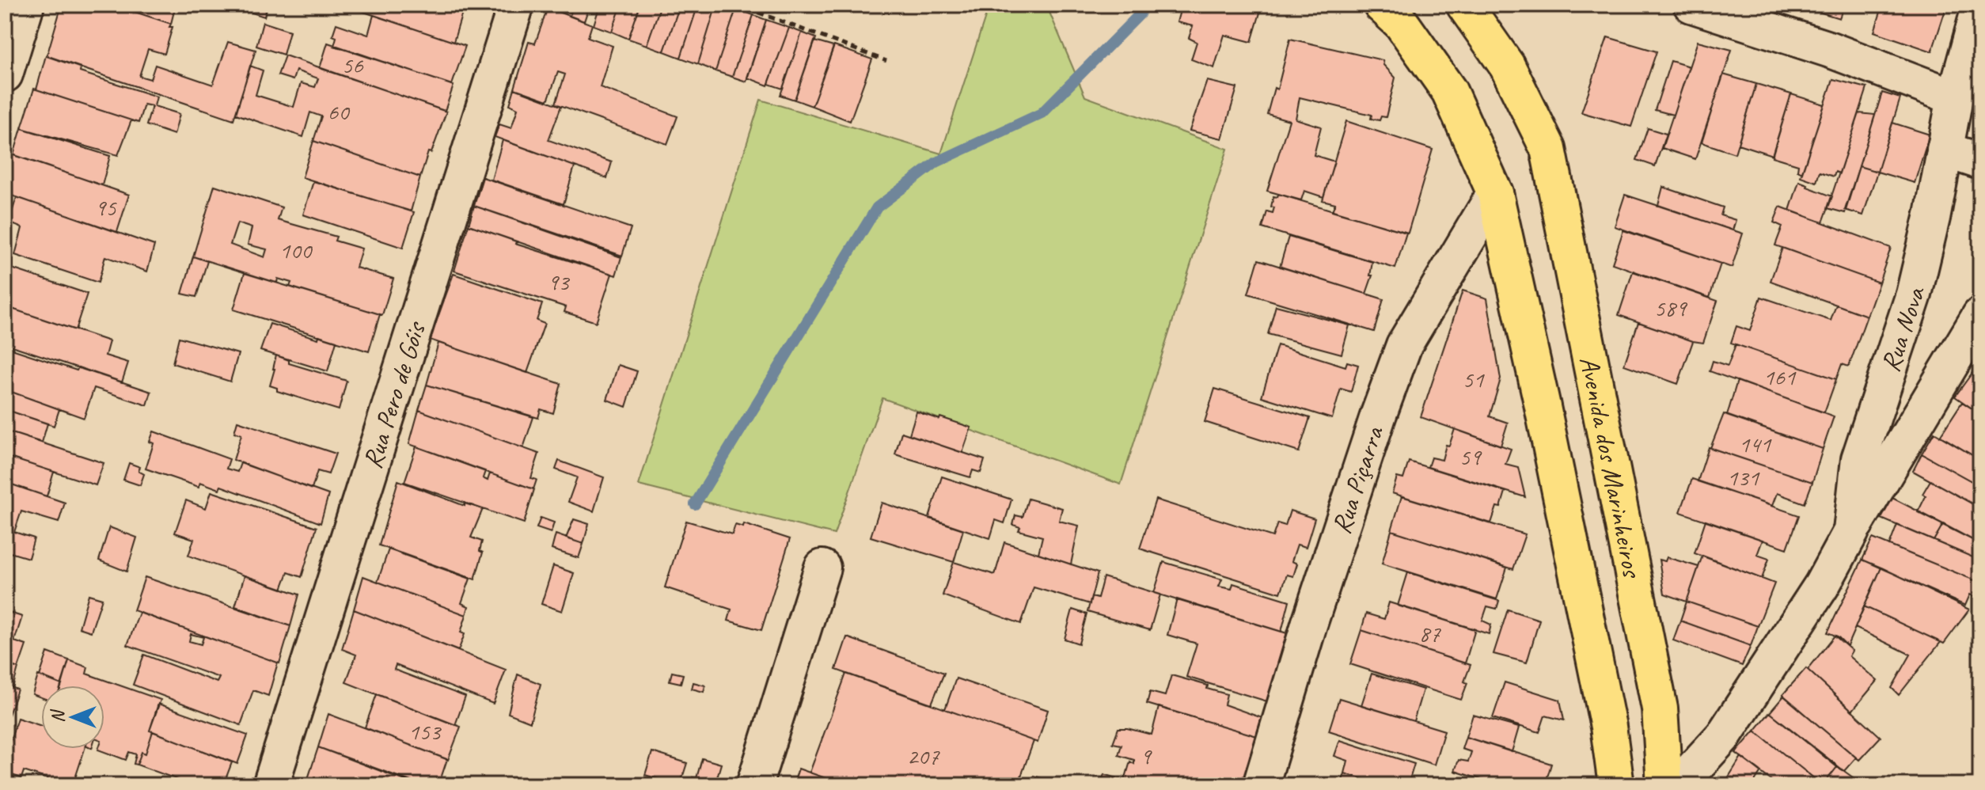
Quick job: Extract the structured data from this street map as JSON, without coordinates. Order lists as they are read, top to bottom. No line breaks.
{"streets":{"main road":["Avenida dos Marinheiros"],"street":["Rua Nova","Rua Pero de Góis","Rua Piçarra"]},"crossings":[["Avenida dos Marinheiros","Rua Piçarra"]],"house_numbers":["56","60","95","100","93","589","161","51","141","59","131","87","153","207","9"],"north":"left"}
